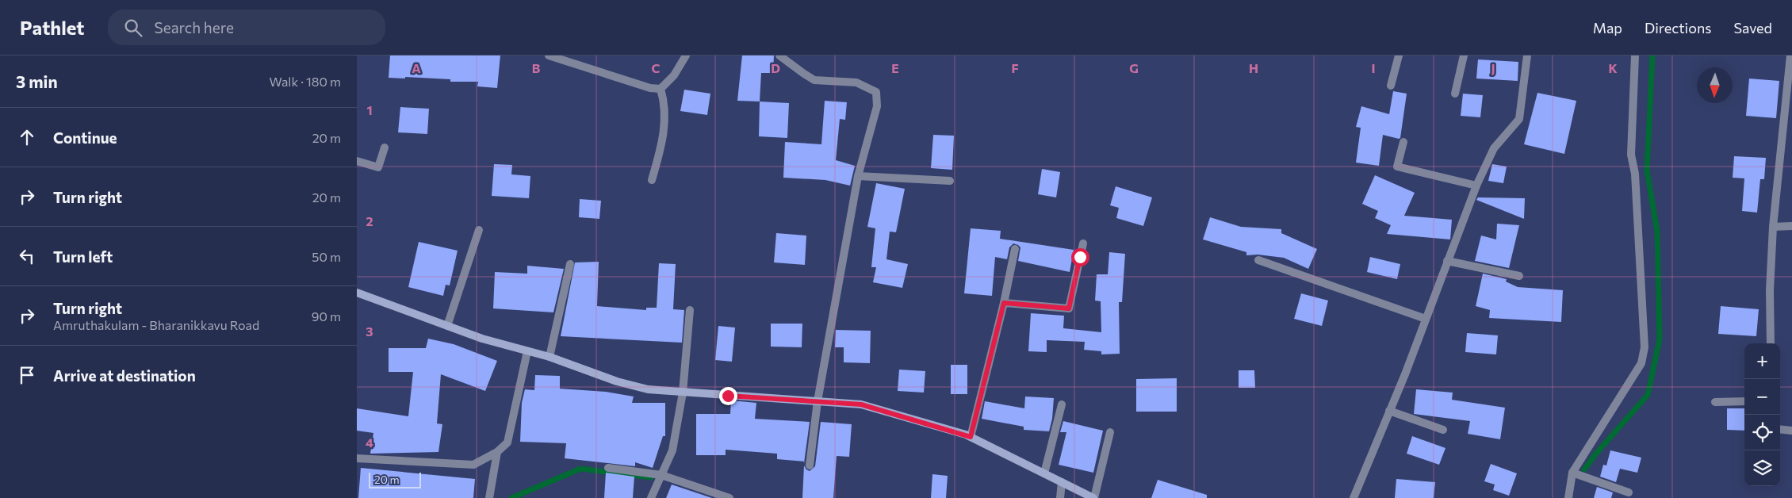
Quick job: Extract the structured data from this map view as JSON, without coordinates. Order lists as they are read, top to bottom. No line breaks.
{"scale_bar":"20 m","north":"bottom","page":{"header":"Pathlet","search":"Search here","nav":["Map","Directions","Saved"],"heading":["3 min","Walk · 180 m"],"list":[["Continue","20 m"],["Turn right","20 m"],["Turn left","50 m"],["Turn right","Amruthakulam - Bharanikkavu Road","90 m"],"Arrive at destination"],"map_buttons":["+","−"],"scale":"20 m"},"grid":{"columns":["A","B","C","D","E","F","G","H","I","J","K"],"rows":["1","2","3","4"]}}
